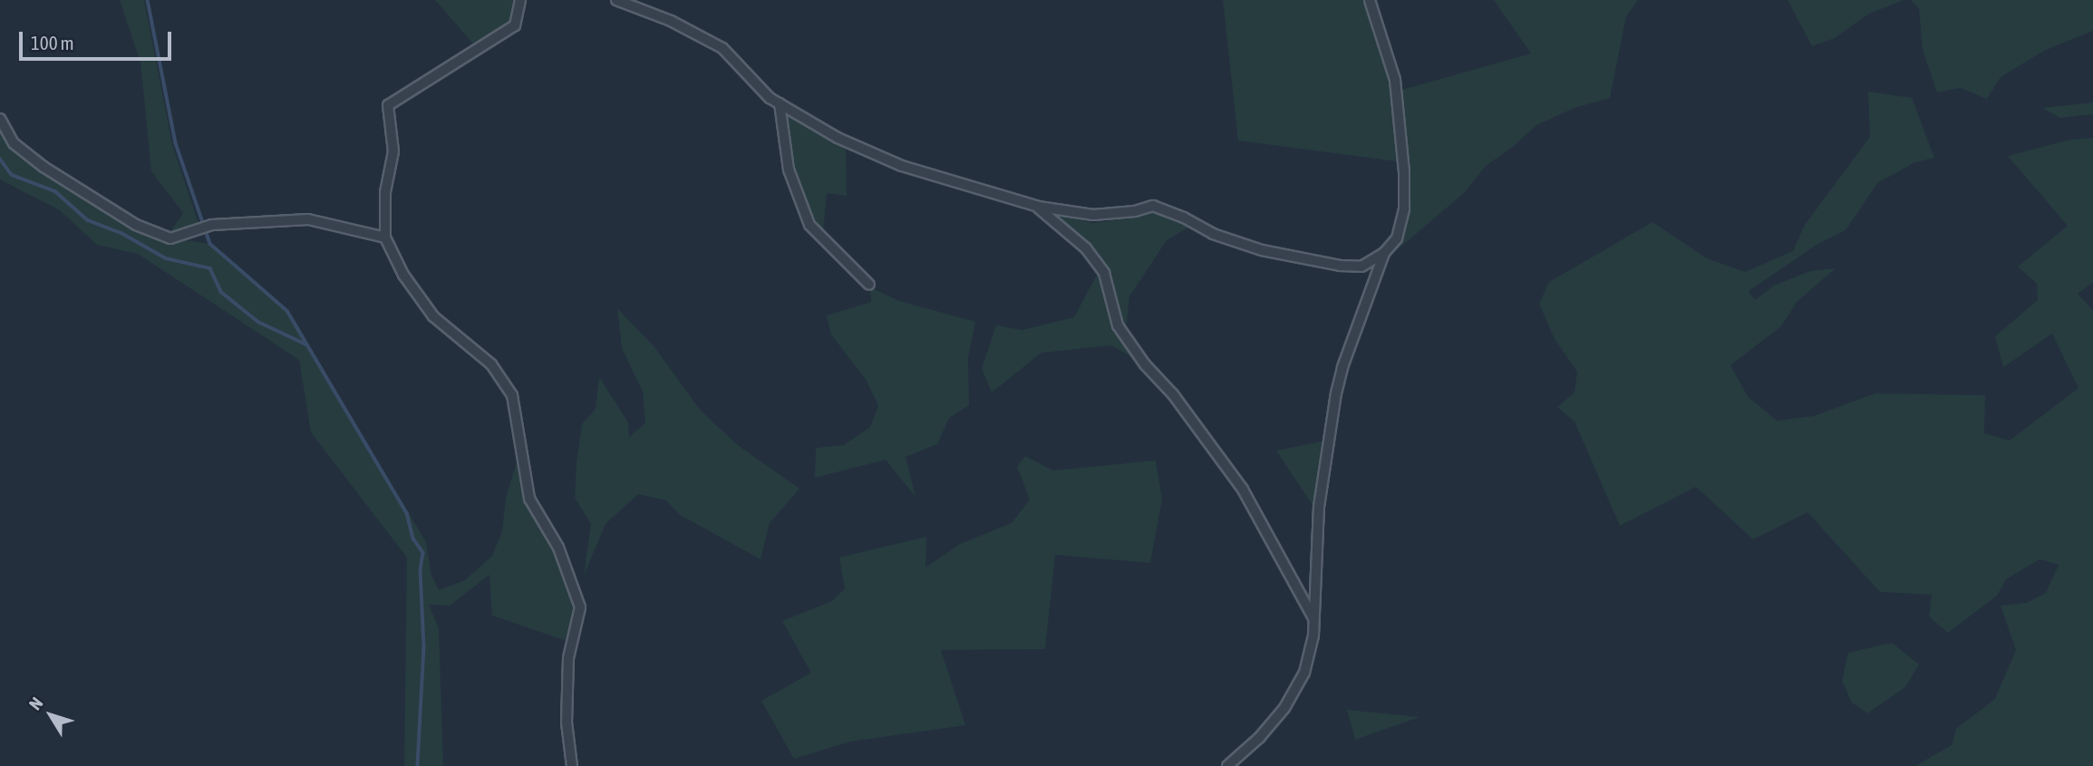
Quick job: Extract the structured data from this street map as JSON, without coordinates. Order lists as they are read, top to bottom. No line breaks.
{"scale_bar":"100 m","north":"top left"}
